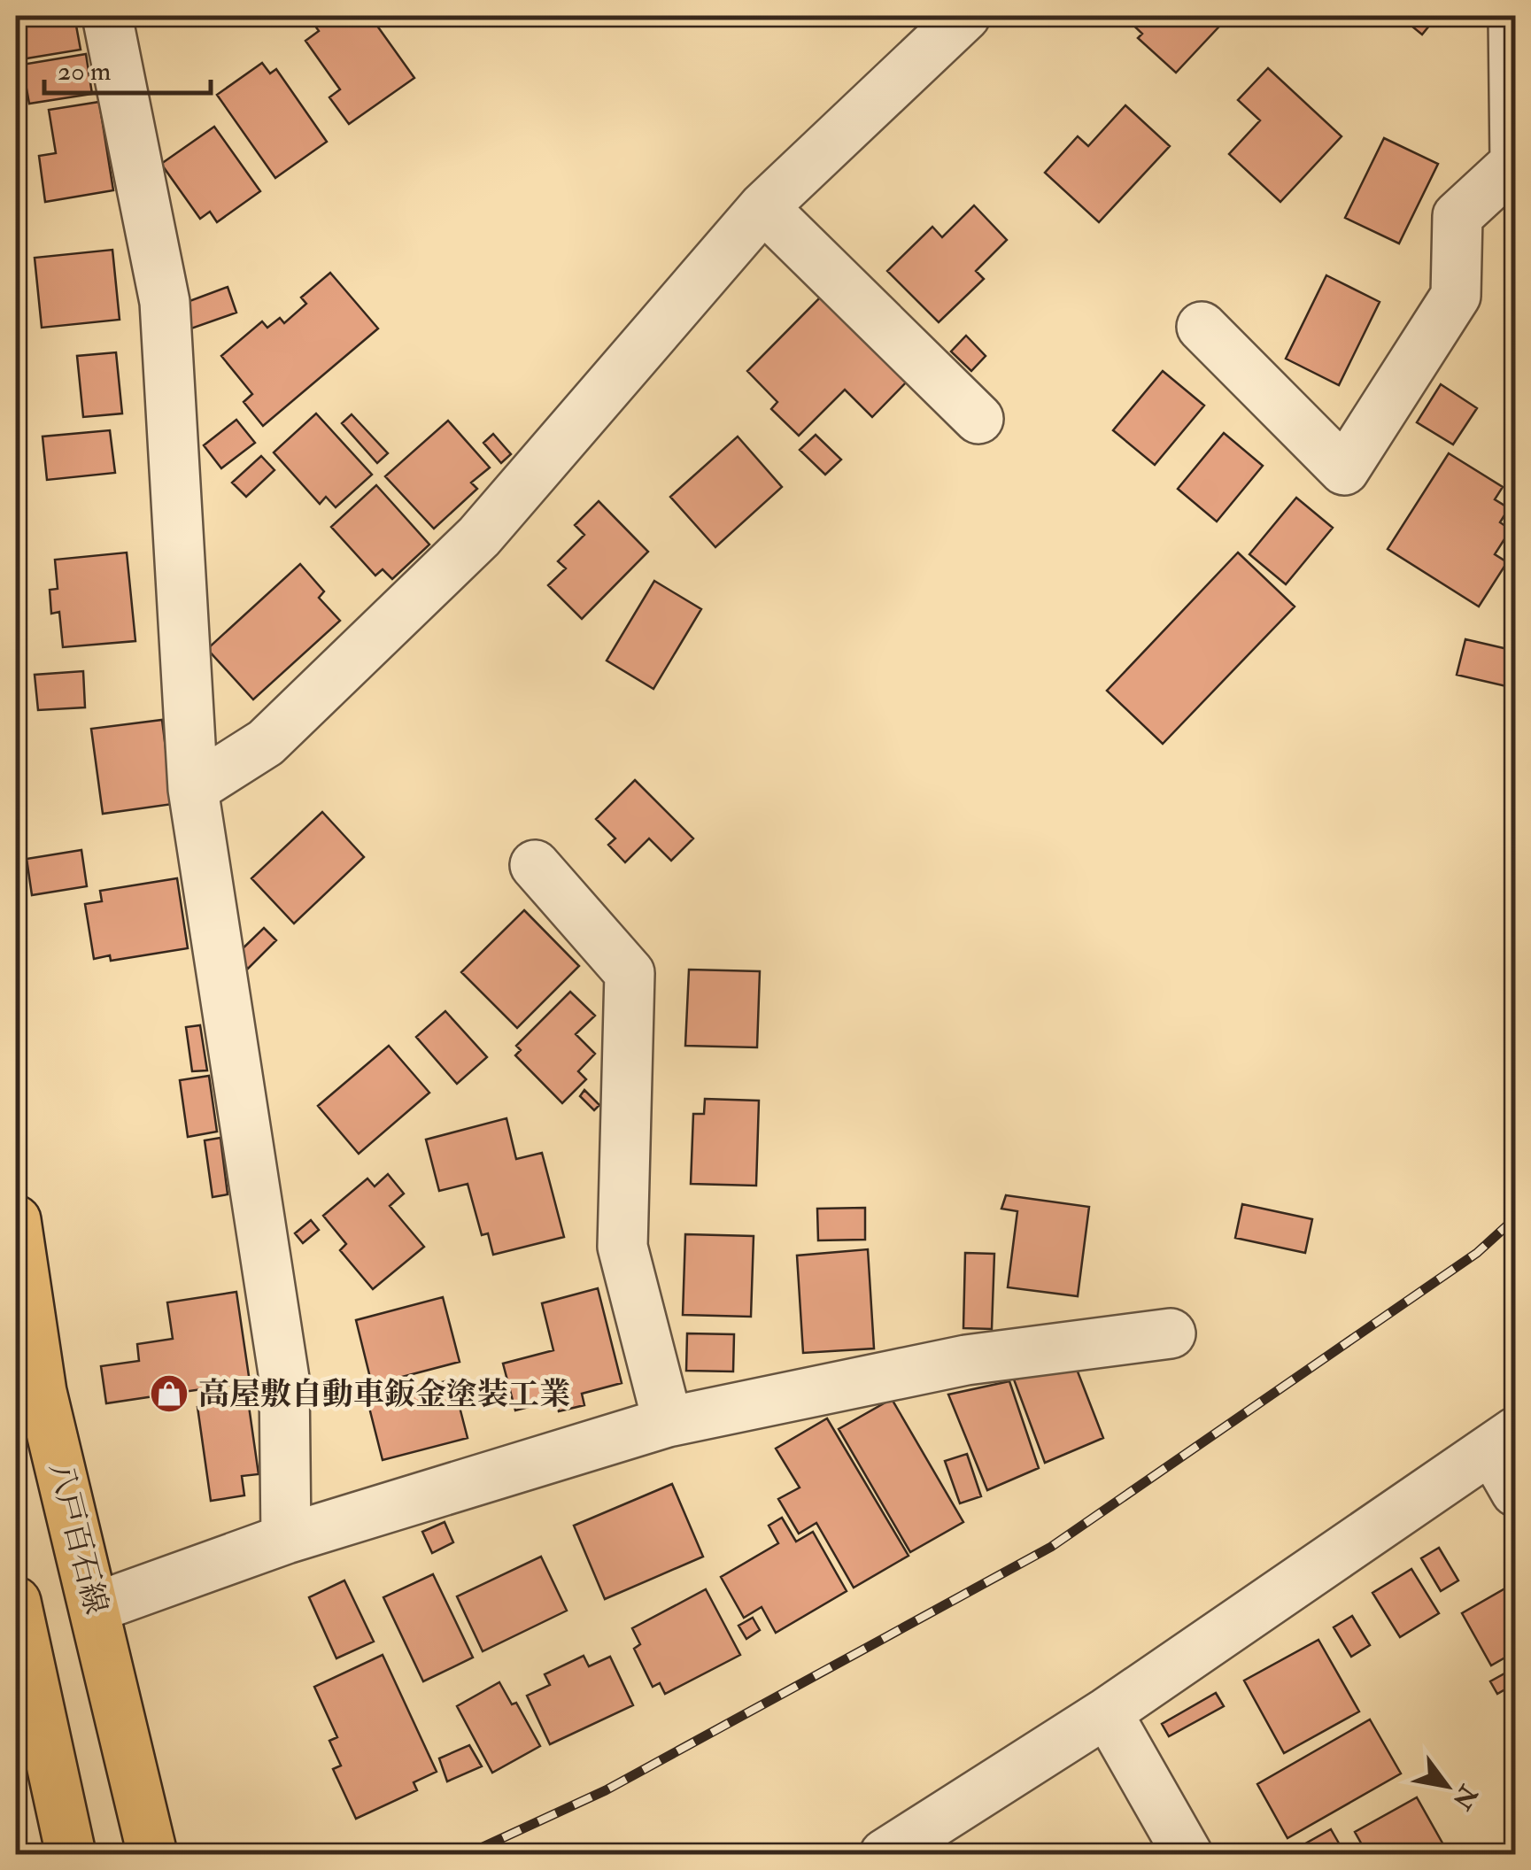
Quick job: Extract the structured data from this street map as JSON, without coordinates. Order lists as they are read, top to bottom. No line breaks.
{"streets":{"main road":["八戸百石線"]},"places":{"shop":["高屋敷自動車鈑金塗装工業"]},"scale_bar":"20 m","north":"bottom right"}
